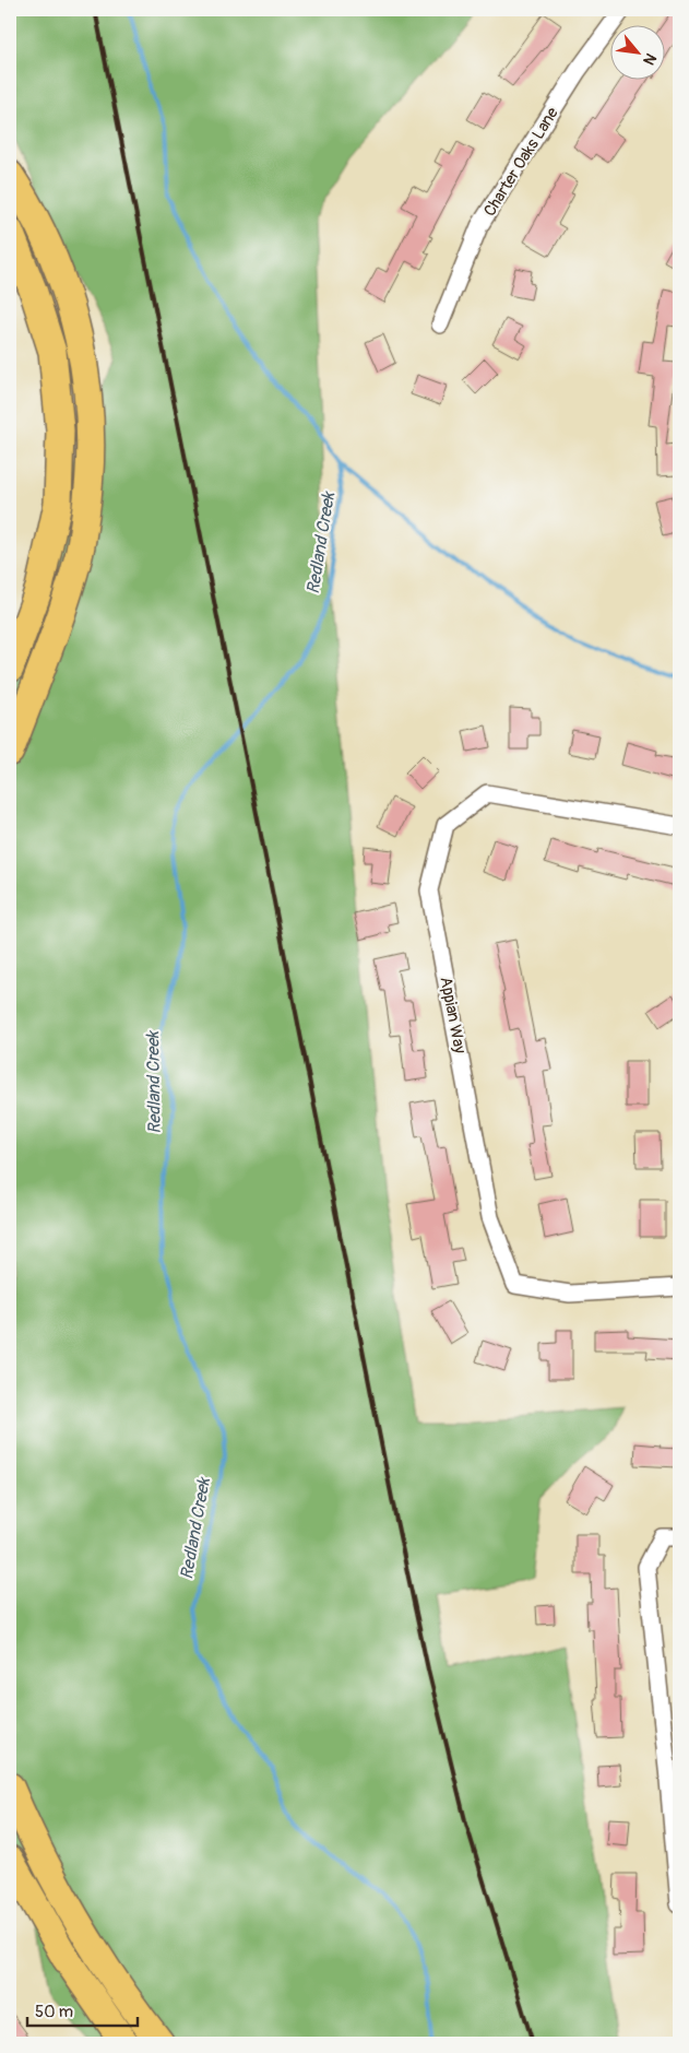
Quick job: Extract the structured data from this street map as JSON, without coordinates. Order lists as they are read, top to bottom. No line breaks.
{"streets":{"street":["Charter Oaks Lane","Appian Way"]},"water":["Redland Creek"],"scale_bar":"50 m","north":"bottom right"}
